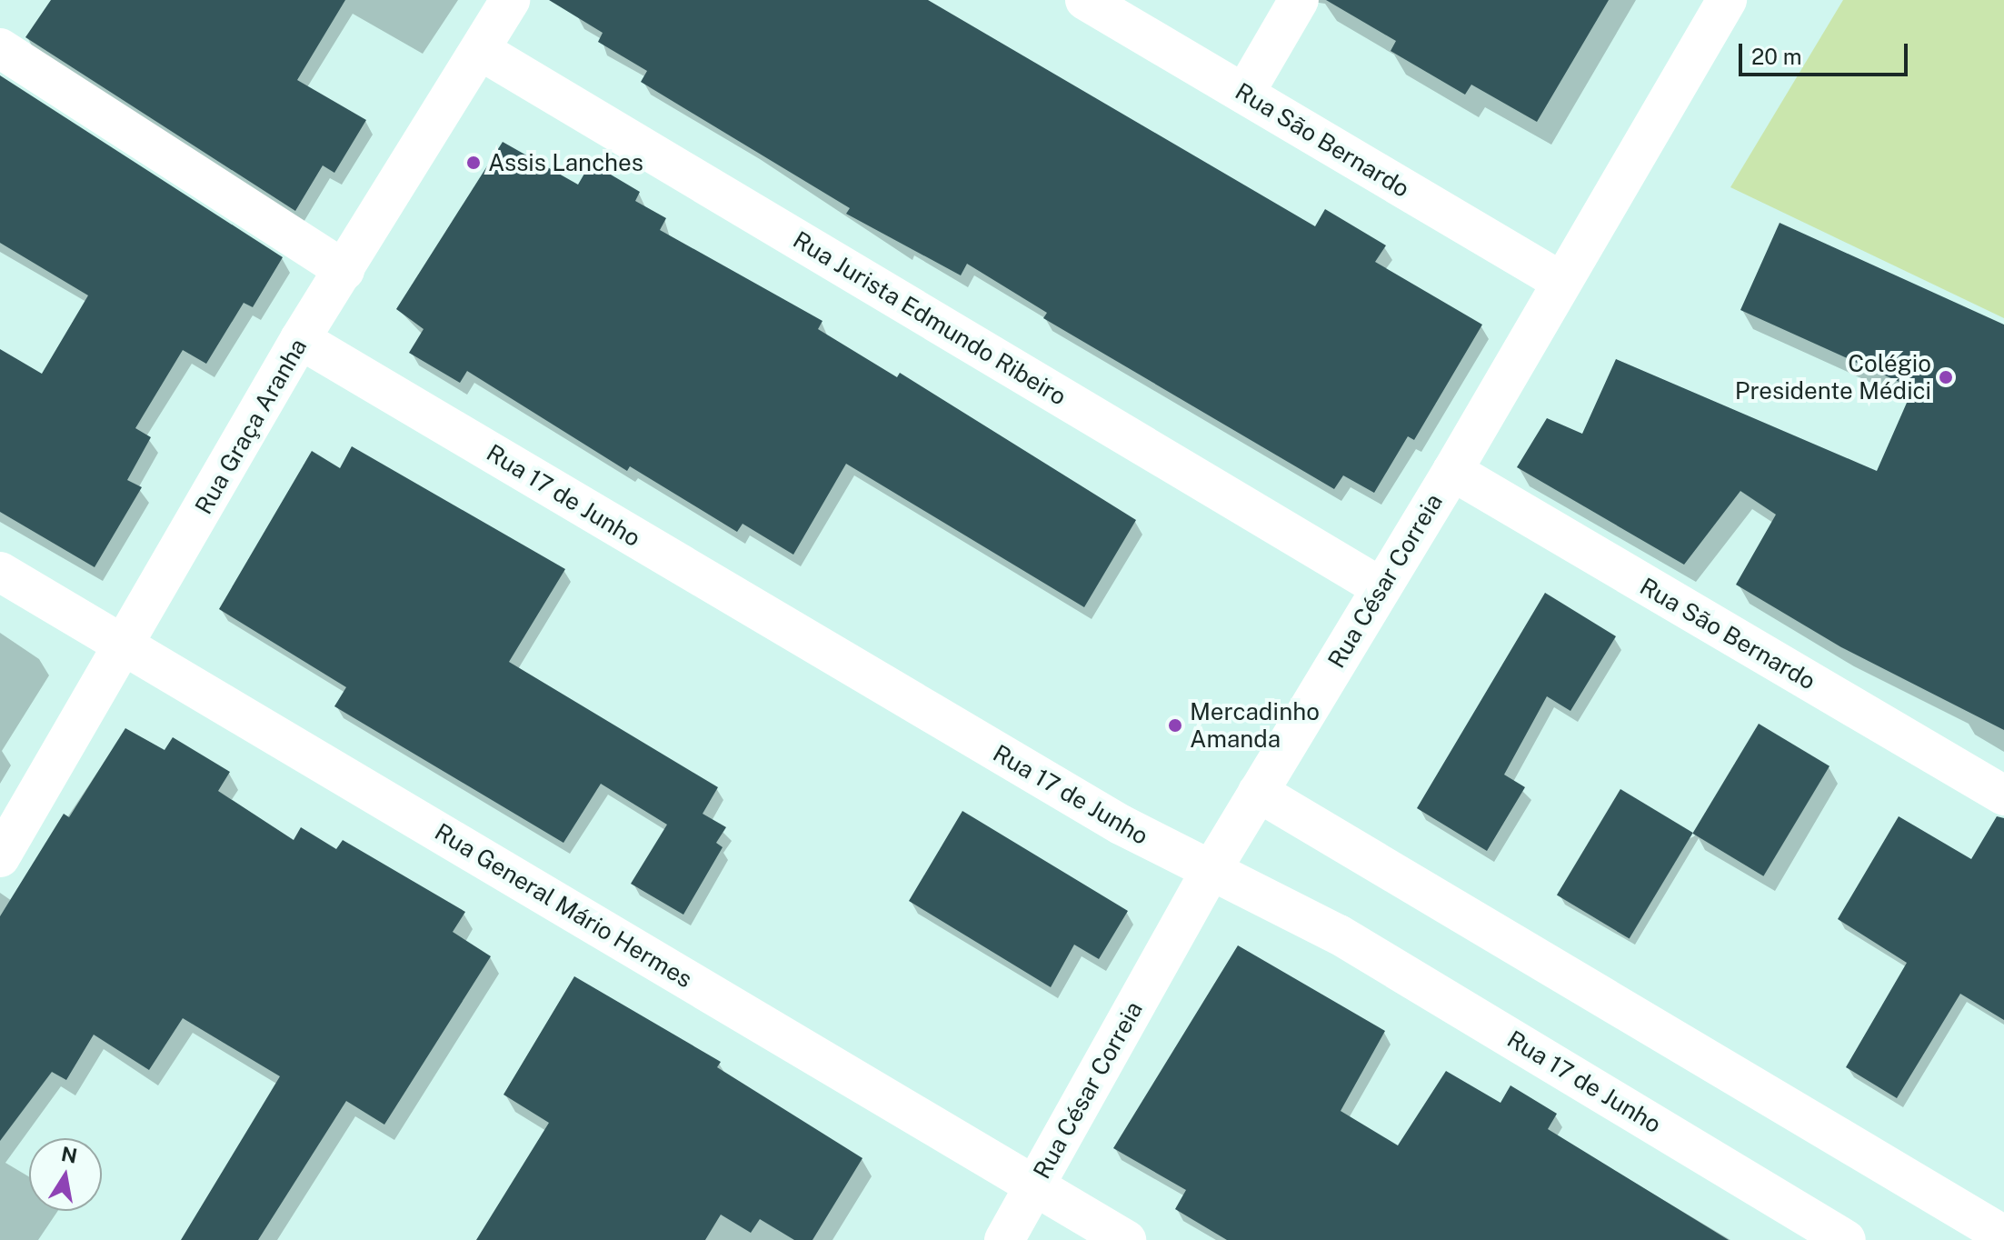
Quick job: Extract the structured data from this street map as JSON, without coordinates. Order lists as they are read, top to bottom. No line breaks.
{"streets":{"street":["Rua São Bernardo","Rua Jurista Edmundo Ribeiro","Rua Graça Aranha","Rua 17 de Junho","Rua César Correia","Rua General Mário Hermes"]},"crossings":[["Rua São Bernardo","Rua César Correia"],["Rua Jurista Edmundo Ribeiro","Rua Graça Aranha"],["Rua Jurista Edmundo Ribeiro","Rua César Correia"],["Rua Graça Aranha","Rua 17 de Junho"],["Rua Graça Aranha","Rua General Mário Hermes"],["Rua 17 de Junho","Rua César Correia"],["Rua César Correia","Rua General Mário Hermes"]],"places":["Assis Lanches","Colégio Presidente Médici","Mercadinho Amanda"],"scale_bar":"20 m","north":"top"}
